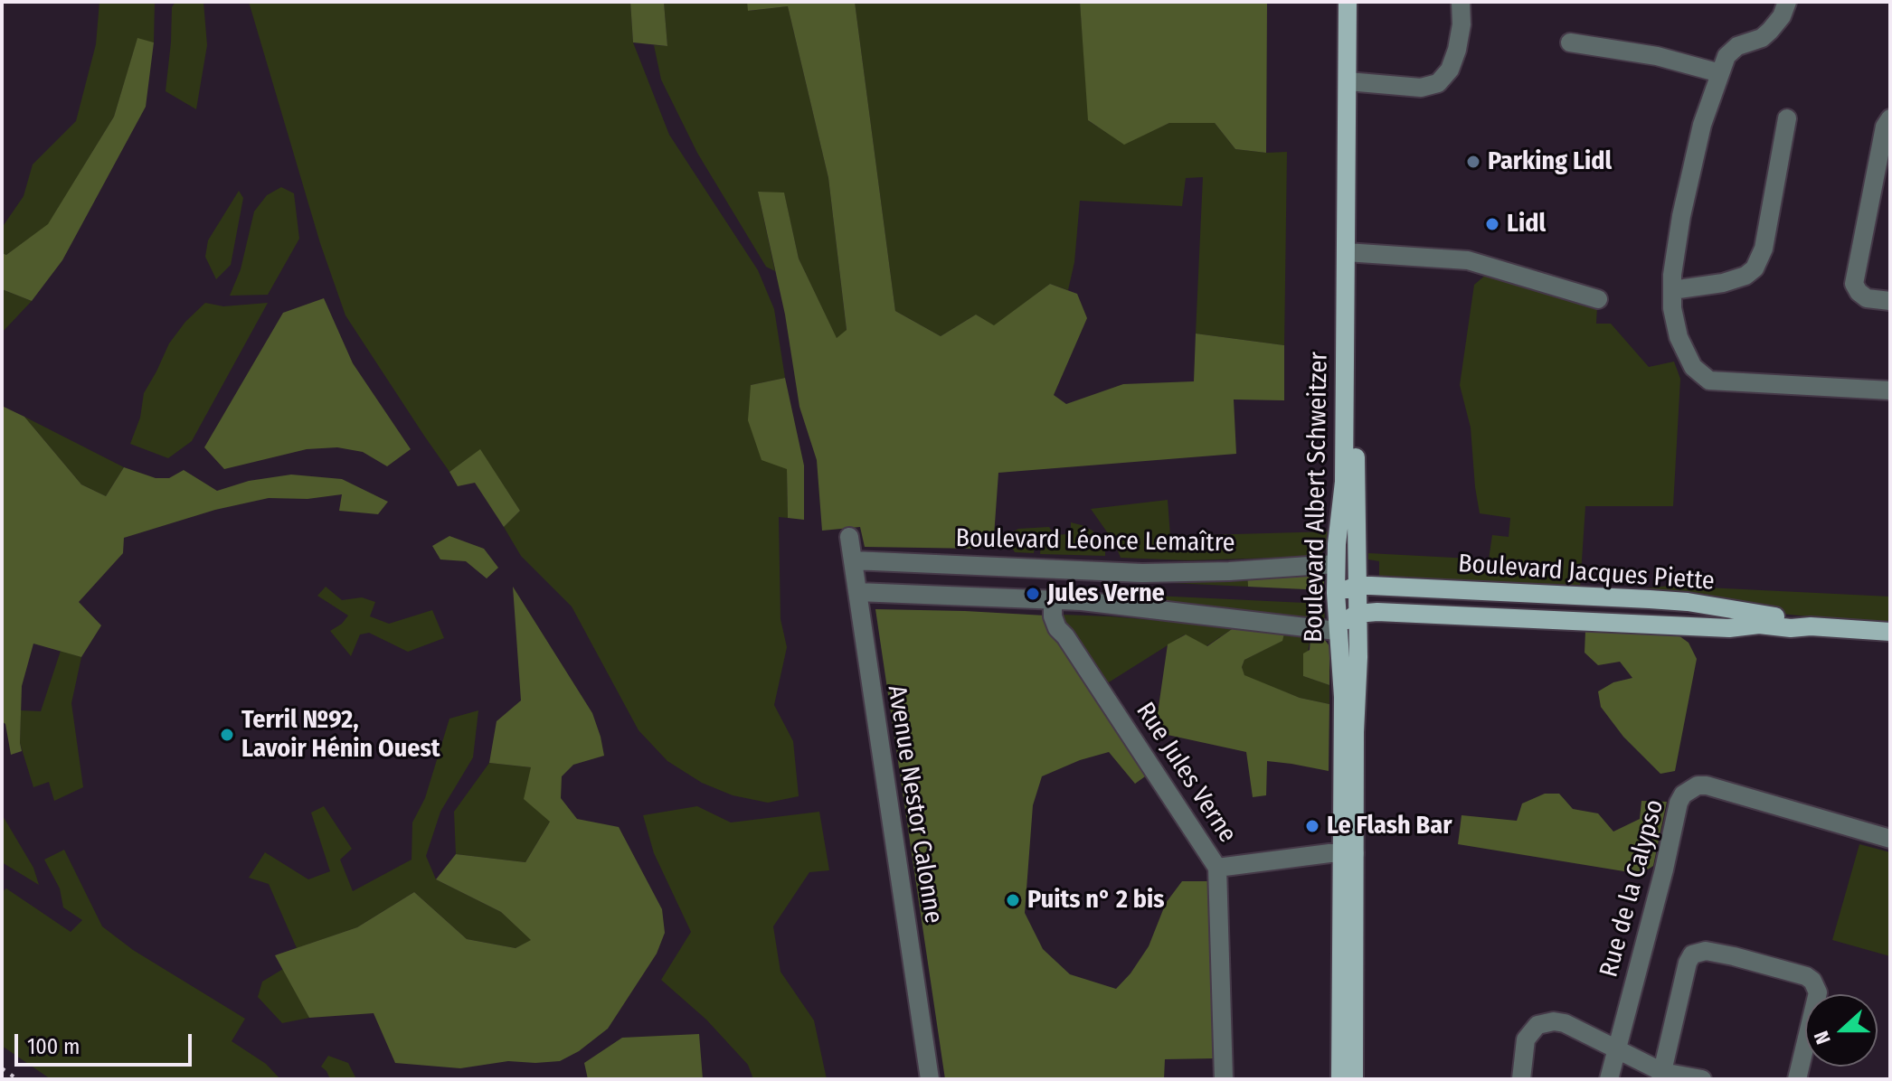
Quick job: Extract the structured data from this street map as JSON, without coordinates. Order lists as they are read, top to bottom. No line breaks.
{"streets":{"main road":["Boulevard Albert Schweitzer","Boulevard Jacques Piette"],"street":["Boulevard Léonce Lemaître","Rue Jules Verne","Avenue Nestor Calonne","Rue de la Calypso"]},"crossings":[["Boulevard Albert Schweitzer","Boulevard Léonce Lemaître"],["Boulevard Albert Schweitzer","Boulevard Jacques Piette"],["Boulevard Léonce Lemaître","Boulevard Jacques Piette"],["Boulevard Léonce Lemaître","Avenue Nestor Calonne"]],"places":["Parking Lidl","Lidl","Jules Verne","Terril №92, Lavoir Hénin Ouest","Le Flash Bar","Puits n° 2 bis"],"scale_bar":"100 m","north":"left"}
